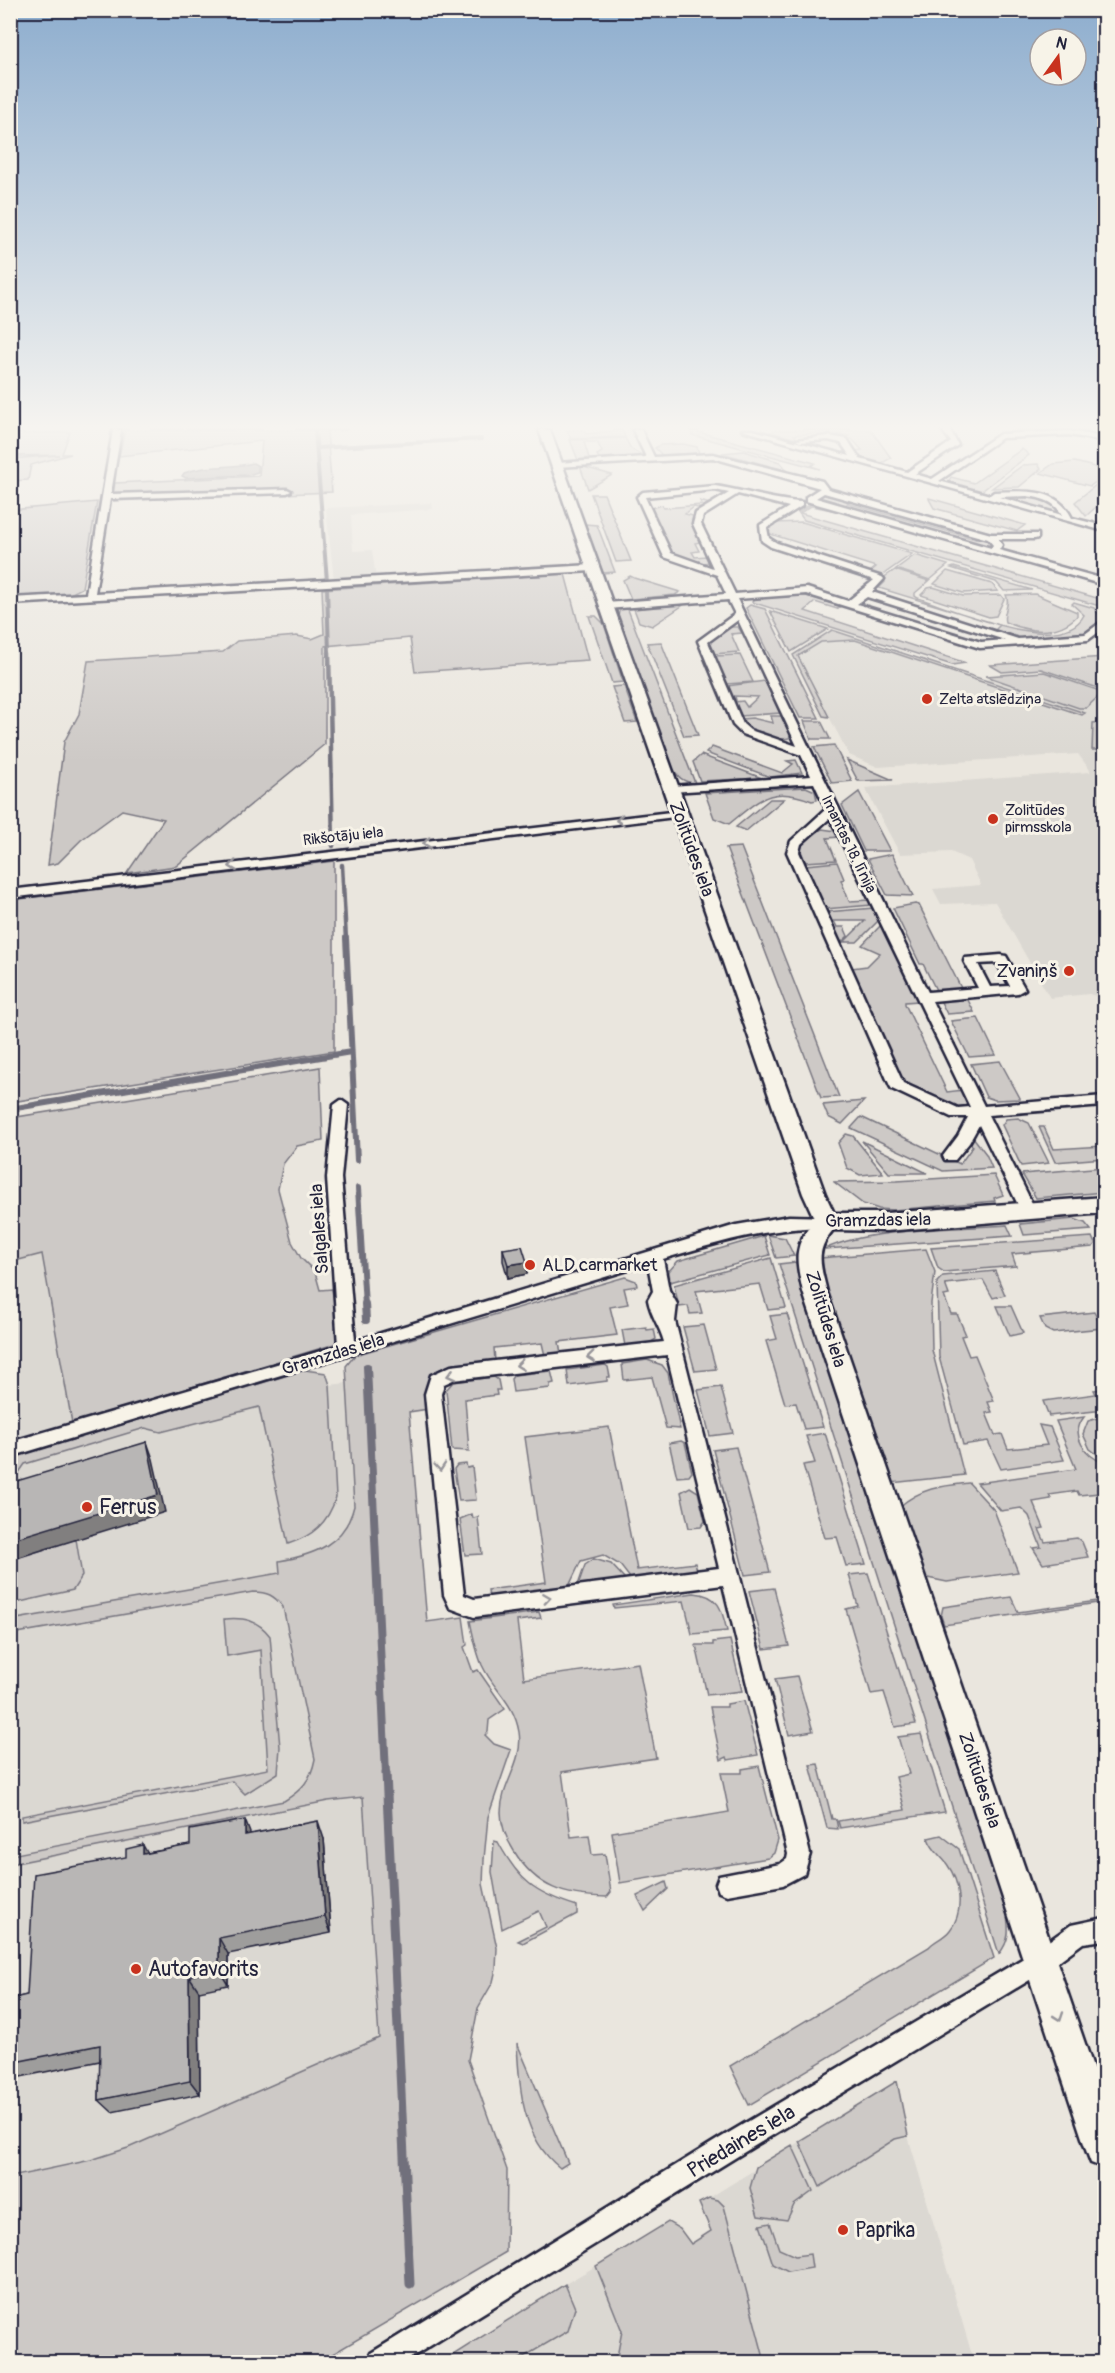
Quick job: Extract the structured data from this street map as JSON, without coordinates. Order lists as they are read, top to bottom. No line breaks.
{"streets":{"street":["Rikšotāju iela","Imantas 18. līnija","Zolitūdes iela","Gramzdas iela","Salgales iela","Priedaines iela"]},"crossings":[["Rikšotāju iela","Zolitūdes iela"],["Imantas 18. līnija","Gramzdas iela"],["Zolitūdes iela","Gramzdas iela"],["Zolitūdes iela","Priedaines iela"],["Gramzdas iela","Salgales iela"]],"one_way":["Rikšotāju iela"],"places":["Zelta atslēdziņa","Zolitūdes pirmsskola","Zvaniņš","ALD carmarket","Ferrus","Autofavorits","Paprika"],"north":"top"}
